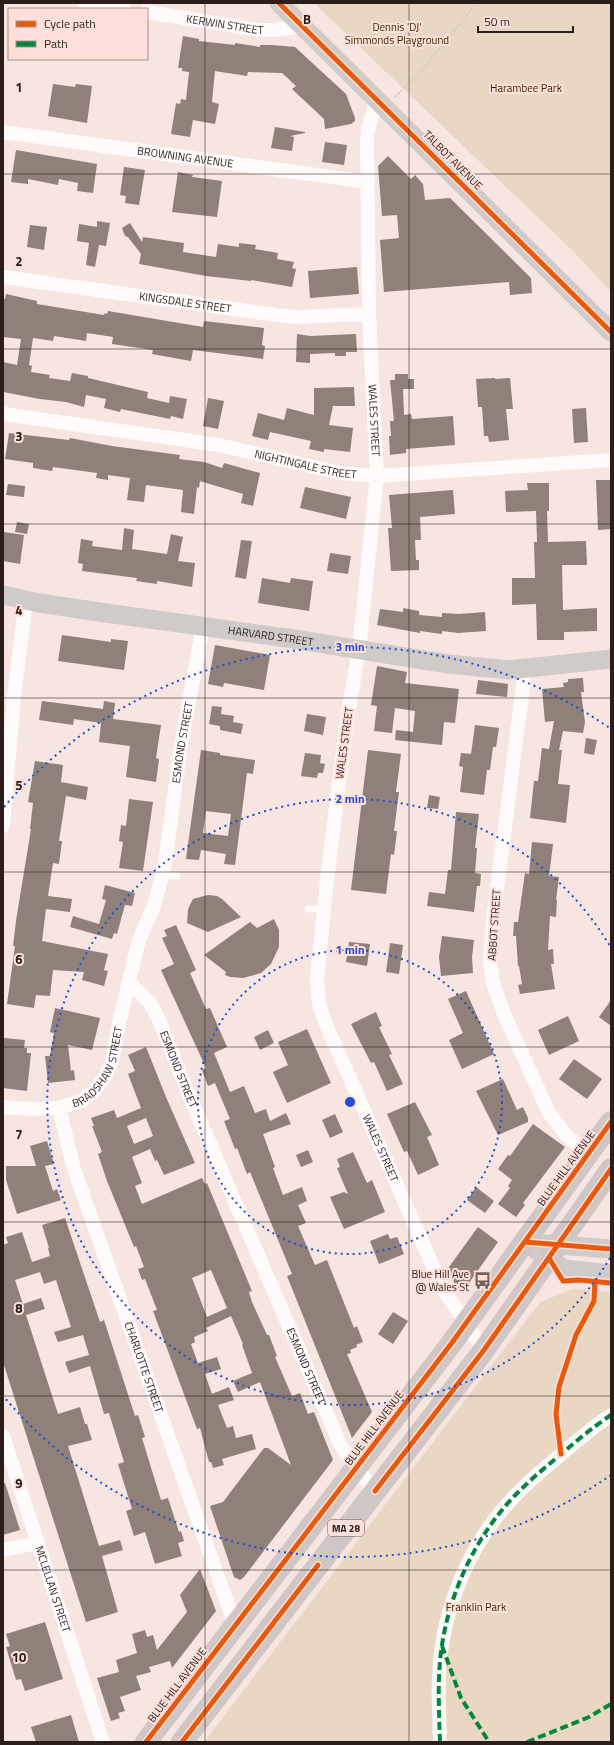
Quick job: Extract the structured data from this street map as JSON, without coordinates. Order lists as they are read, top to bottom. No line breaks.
{"streets":{"main road":["TALBOT AVENUE","HARVARD STREET","BLUE HILL AVENUE","MA 28"],"street":["KERWIN STREET","BROWNING AVENUE","KINGSDALE STREET","WALES STREET","NIGHTINGALE STREET","ESMOND STREET","ABBOT STREET","BRADSHAW STREET","CHARLOTTE STREET","MCLELLAN STREET"]},"crossings":[["KERWIN STREET","TALBOT AVENUE"],["BROWNING AVENUE","WALES STREET"],["TALBOT AVENUE","WALES STREET"],["KINGSDALE STREET","WALES STREET"],["WALES STREET","NIGHTINGALE STREET"],["WALES STREET","HARVARD STREET"],["WALES STREET","BLUE HILL AVENUE"],["WALES STREET","MA 28"],["HARVARD STREET","ESMOND STREET"],["HARVARD STREET","ABBOT STREET"],["ESMOND STREET","BRADSHAW STREET"],["ESMOND STREET","BLUE HILL AVENUE"],["ESMOND STREET","MA 28"],["ABBOT STREET","BLUE HILL AVENUE"],["BRADSHAW STREET","CHARLOTTE STREET"],["BLUE HILL AVENUE","CHARLOTTE STREET"]],"parks":["Dennis 'DJ' Simmonds Playground","Harambee Park","Franklin Park"],"places":{"bus stop":["Blue Hill Ave @ Wales St"]},"legend":["Cycle path","Path"],"scale_bar":"50 m","grid":{"columns":["B"],"rows":["1","2","3","4","5","6","7","8","9","10"]},"rings":["3 min","2 min","1 min"]}
